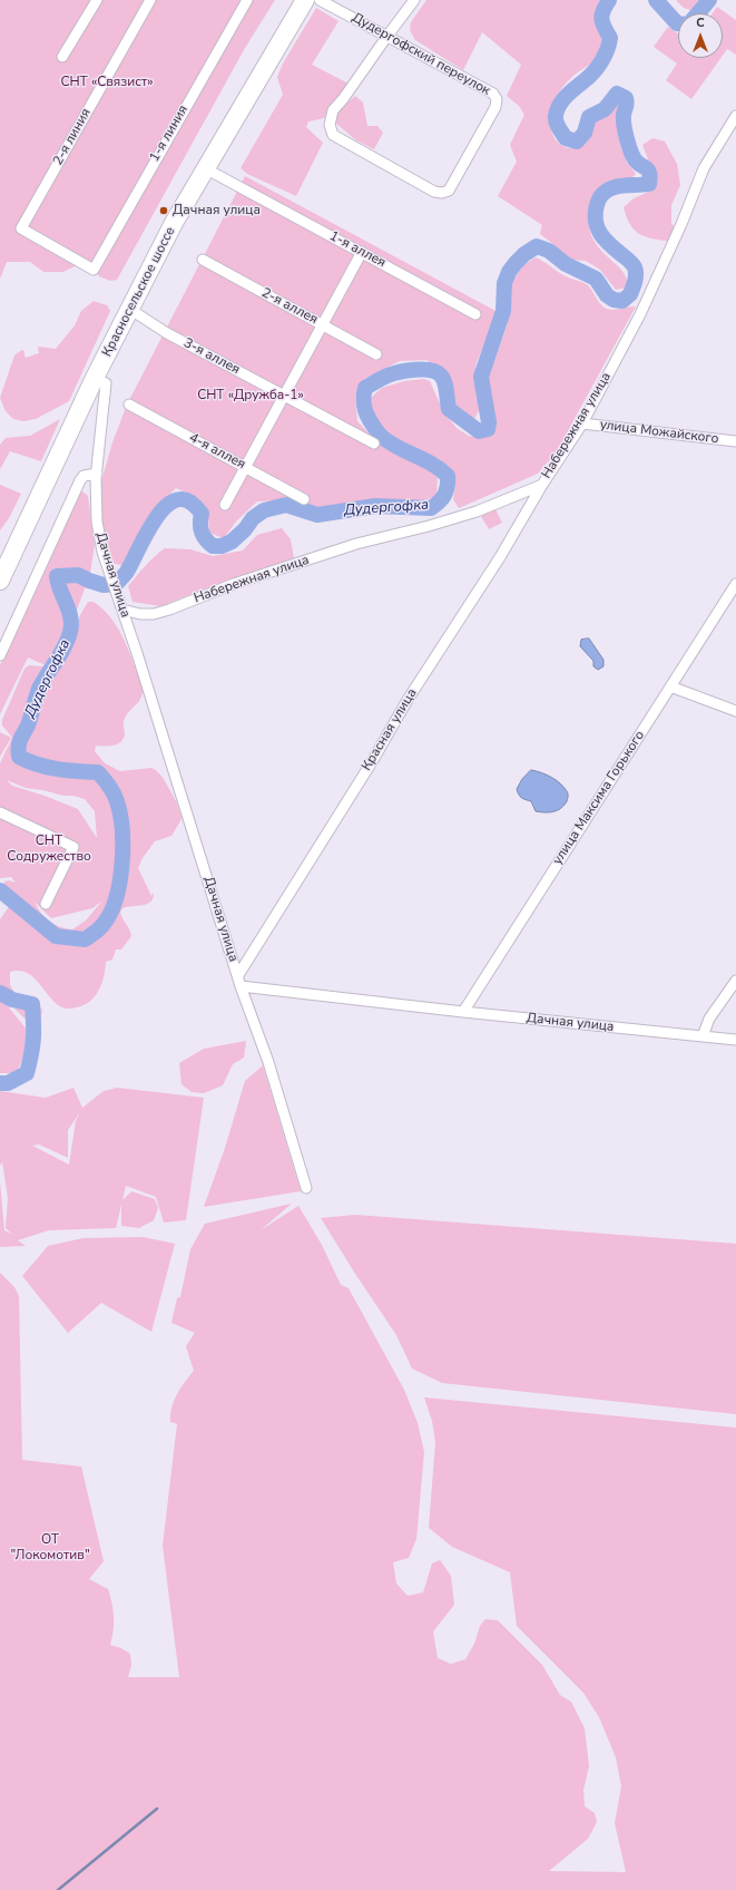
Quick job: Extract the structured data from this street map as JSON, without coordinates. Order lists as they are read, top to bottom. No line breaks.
{"streets":{"highway":["Красносельское шоссе"],"street":["Дудергофский переулок","1-я линия","2-я линия","1-я аллея","2-я аллея","3-я аллея","Набережная улица","улица Можайского","4-я аллея","Дачная улица","Красная улица","улица Максима Горького"]},"crossings":[["1-я линия","2-я линия"],["1-я аллея","Красносельское шоссе"],["Красносельское шоссе","3-я аллея"],["Красносельское шоссе","Дачная улица"],["Набережная улица","улица Можайского"],["Набережная улица","Дачная улица"],["Набережная улица","Красная улица"],["Дачная улица","Красная улица"],["Дачная улица","улица Максима Горького"]],"water":["Дудергофка"],"parks":["СНТ «Связист»","СНТ «Дружба-1»","СНТ Содружество","ОТ \"Локомотив\""],"places":["Дачная улица"],"north":"top"}
